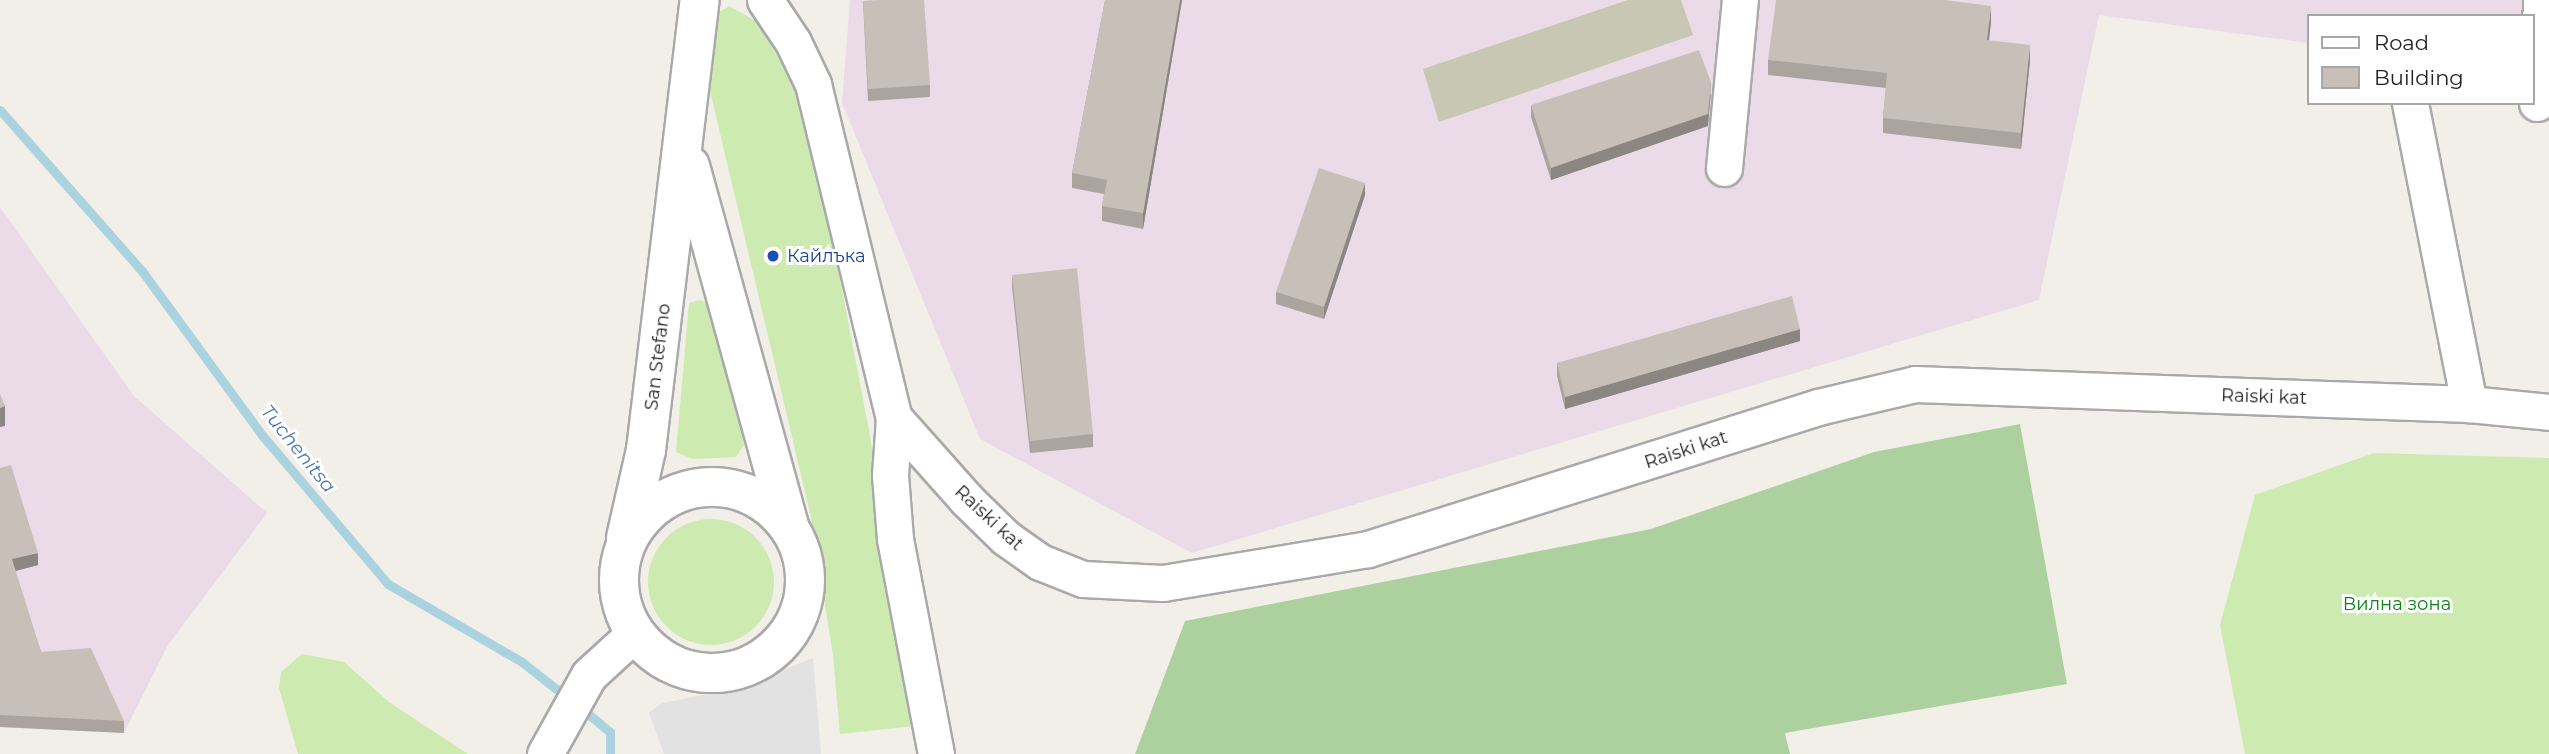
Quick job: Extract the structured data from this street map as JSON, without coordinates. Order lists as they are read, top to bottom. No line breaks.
{"streets":{"street":["San Stefano","Raiski kat"]},"water":["Tuchenitsa"],"parks":["Вилна зона"],"places":["Кайлъка"],"legend":["Road","Building"]}
